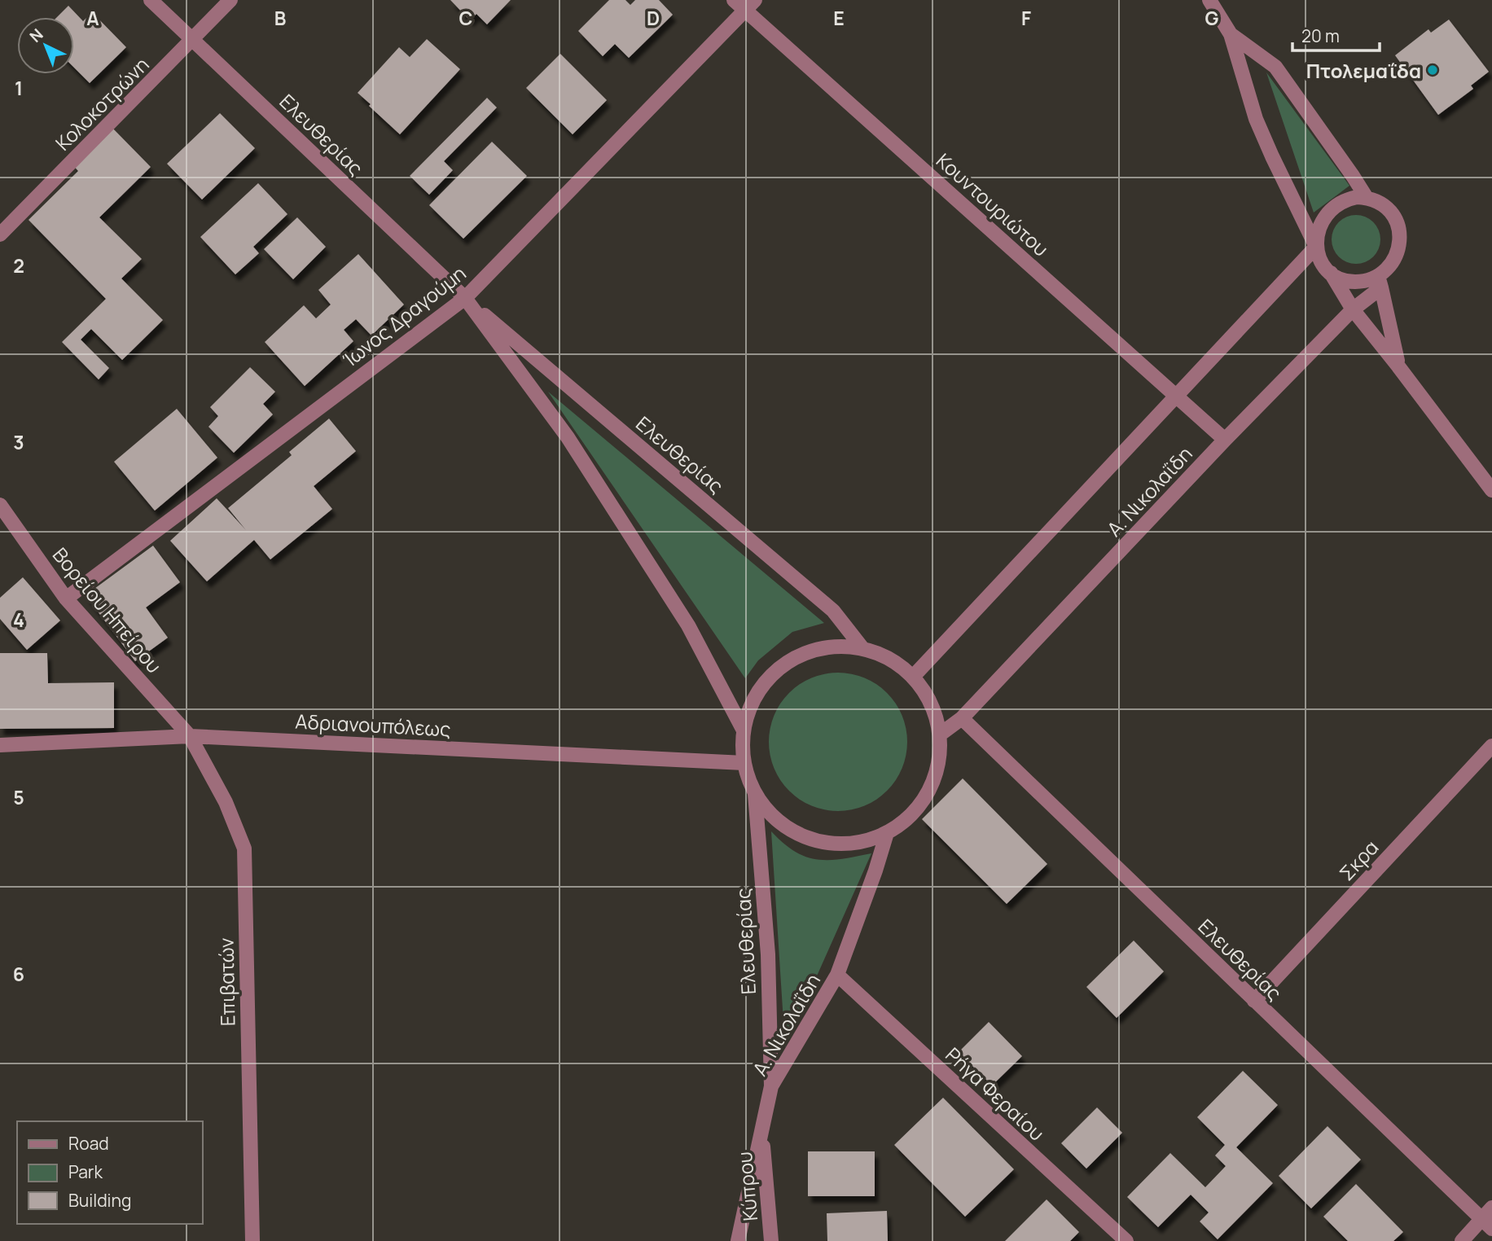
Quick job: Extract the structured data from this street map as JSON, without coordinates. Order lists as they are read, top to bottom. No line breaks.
{"streets":{"street":["Κολοκοτρώνη","Ελευθερίας","Κουντουριώτου","Ίωνος Δραγούμη","Α. Νικολαΐδη","Βορείου Ηπείρου","Αδριανουπόλεως","Σκρα","Επιβατών","Ρήγα Φεραίου","Κύπρου"]},"crossings":[["Κολοκοτρώνη","Ελευθερίας"],["Ελευθερίας","Ίωνος Δραγούμη"],["Ελευθερίας","Α. Νικολαΐδη"],["Ελευθερίας","Αδριανουπόλεως"],["Ελευθερίας","Σκρα"],["Κουντουριώτου","Ίωνος Δραγούμη"],["Κουντουριώτου","Α. Νικολαΐδη"],["Ίωνος Δραγούμη","Βορείου Ηπείρου"],["Α. Νικολαΐδη","Αδριανουπόλεως"],["Α. Νικολαΐδη","Ρήγα Φεραίου"],["Α. Νικολαΐδη","Κύπρου"],["Βορείου Ηπείρου","Αδριανουπόλεως"],["Βορείου Ηπείρου","Επιβατών"],["Αδριανουπόλεως","Επιβατών"]],"places":["Πτολεμαΐδα"],"legend":["Road","Park","Building"],"scale_bar":"20 m","north":"top left","grid":{"columns":["A","B","C","D","E","F","G"],"rows":["1","2","3","4","5","6"]}}
